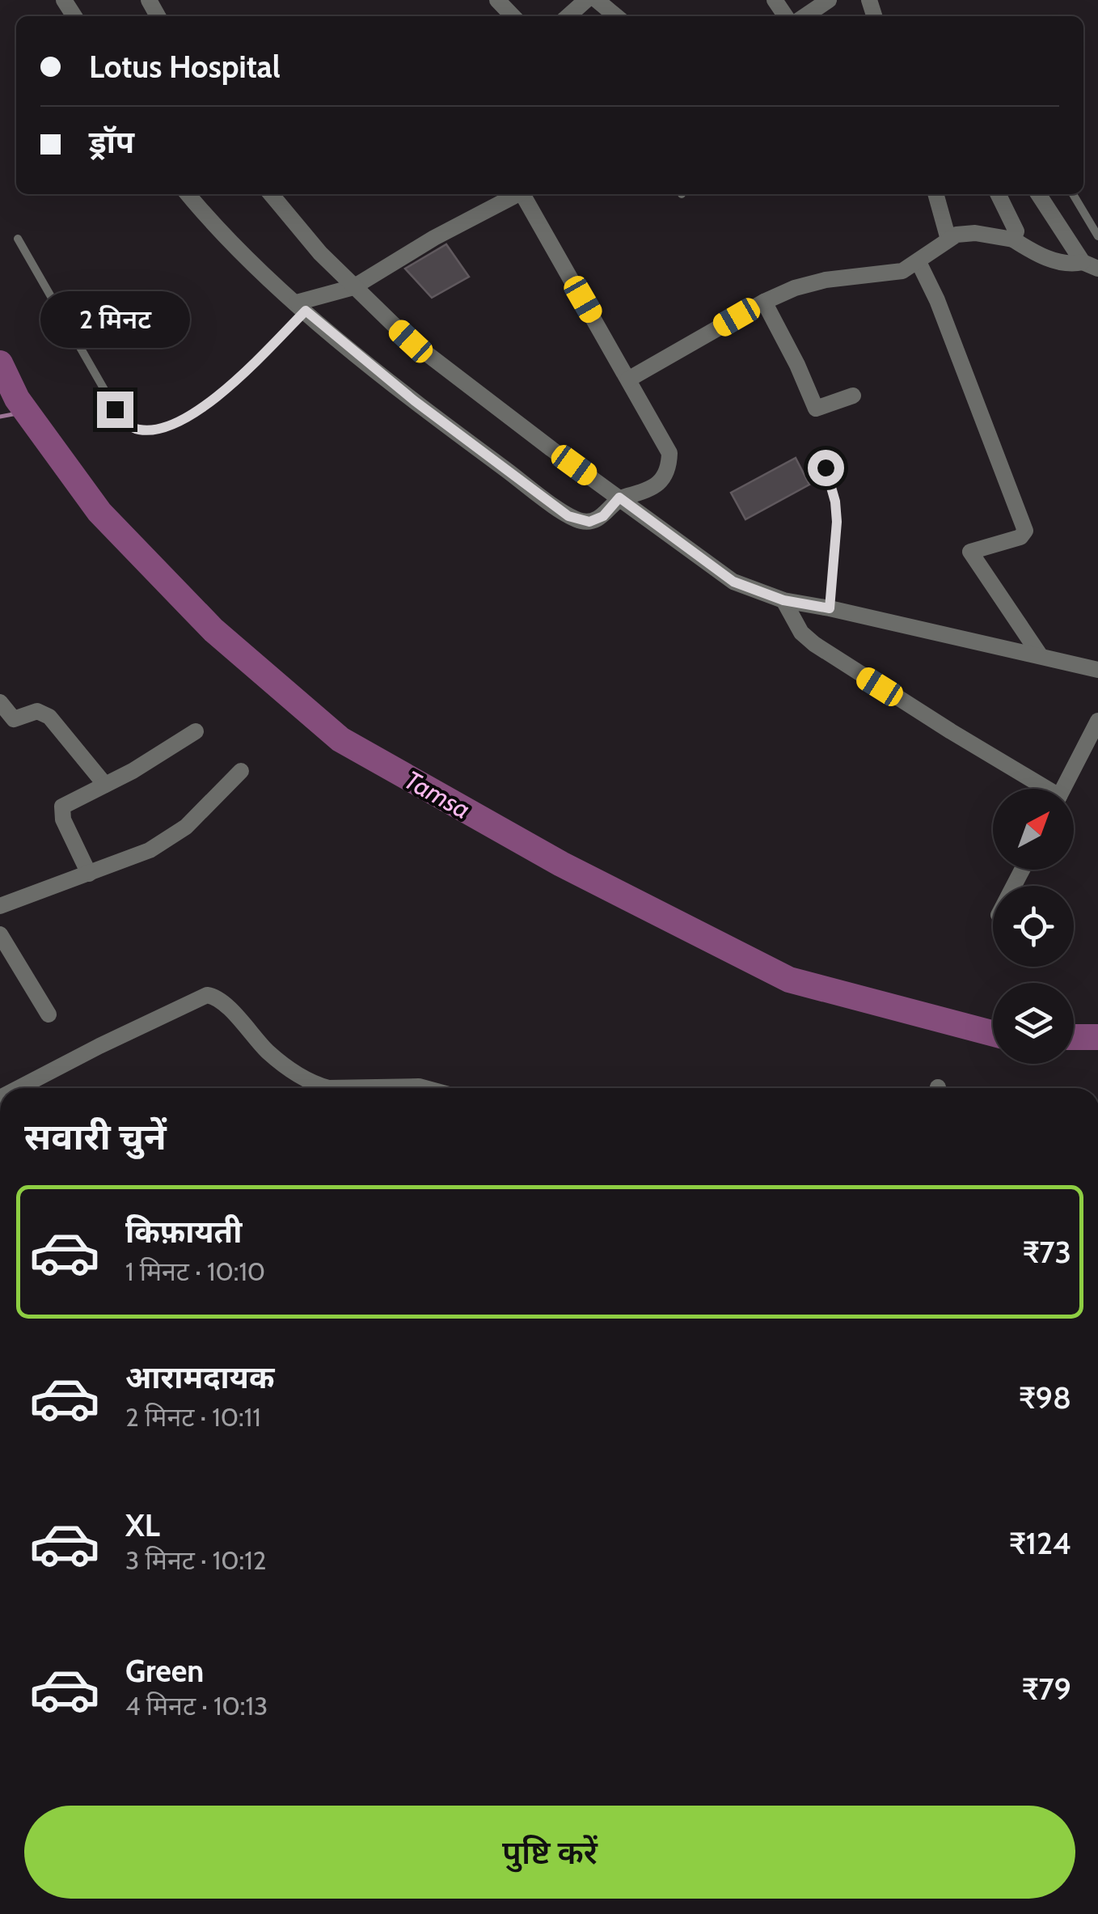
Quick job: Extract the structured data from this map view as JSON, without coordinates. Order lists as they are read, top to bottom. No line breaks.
{"water":["Tamsa"],"north":"top right","page":{"banner":["Lotus Hospital","ड्रॉप"],"bubble":"2 मिनट","heading":"सवारी चुनें","list":[{"name":"किफ़ायती","note":"1 मिनट · 10:10","value":"₹73"},{"name":"आरामदायक","note":"2 मिनट · 10:11","value":"₹98"},{"name":"XL","note":"3 मिनट · 10:12","value":"₹124"},{"name":"Green","note":"4 मिनट · 10:13","value":"₹79"}],"buttons":"पुष्टि करें"}}
